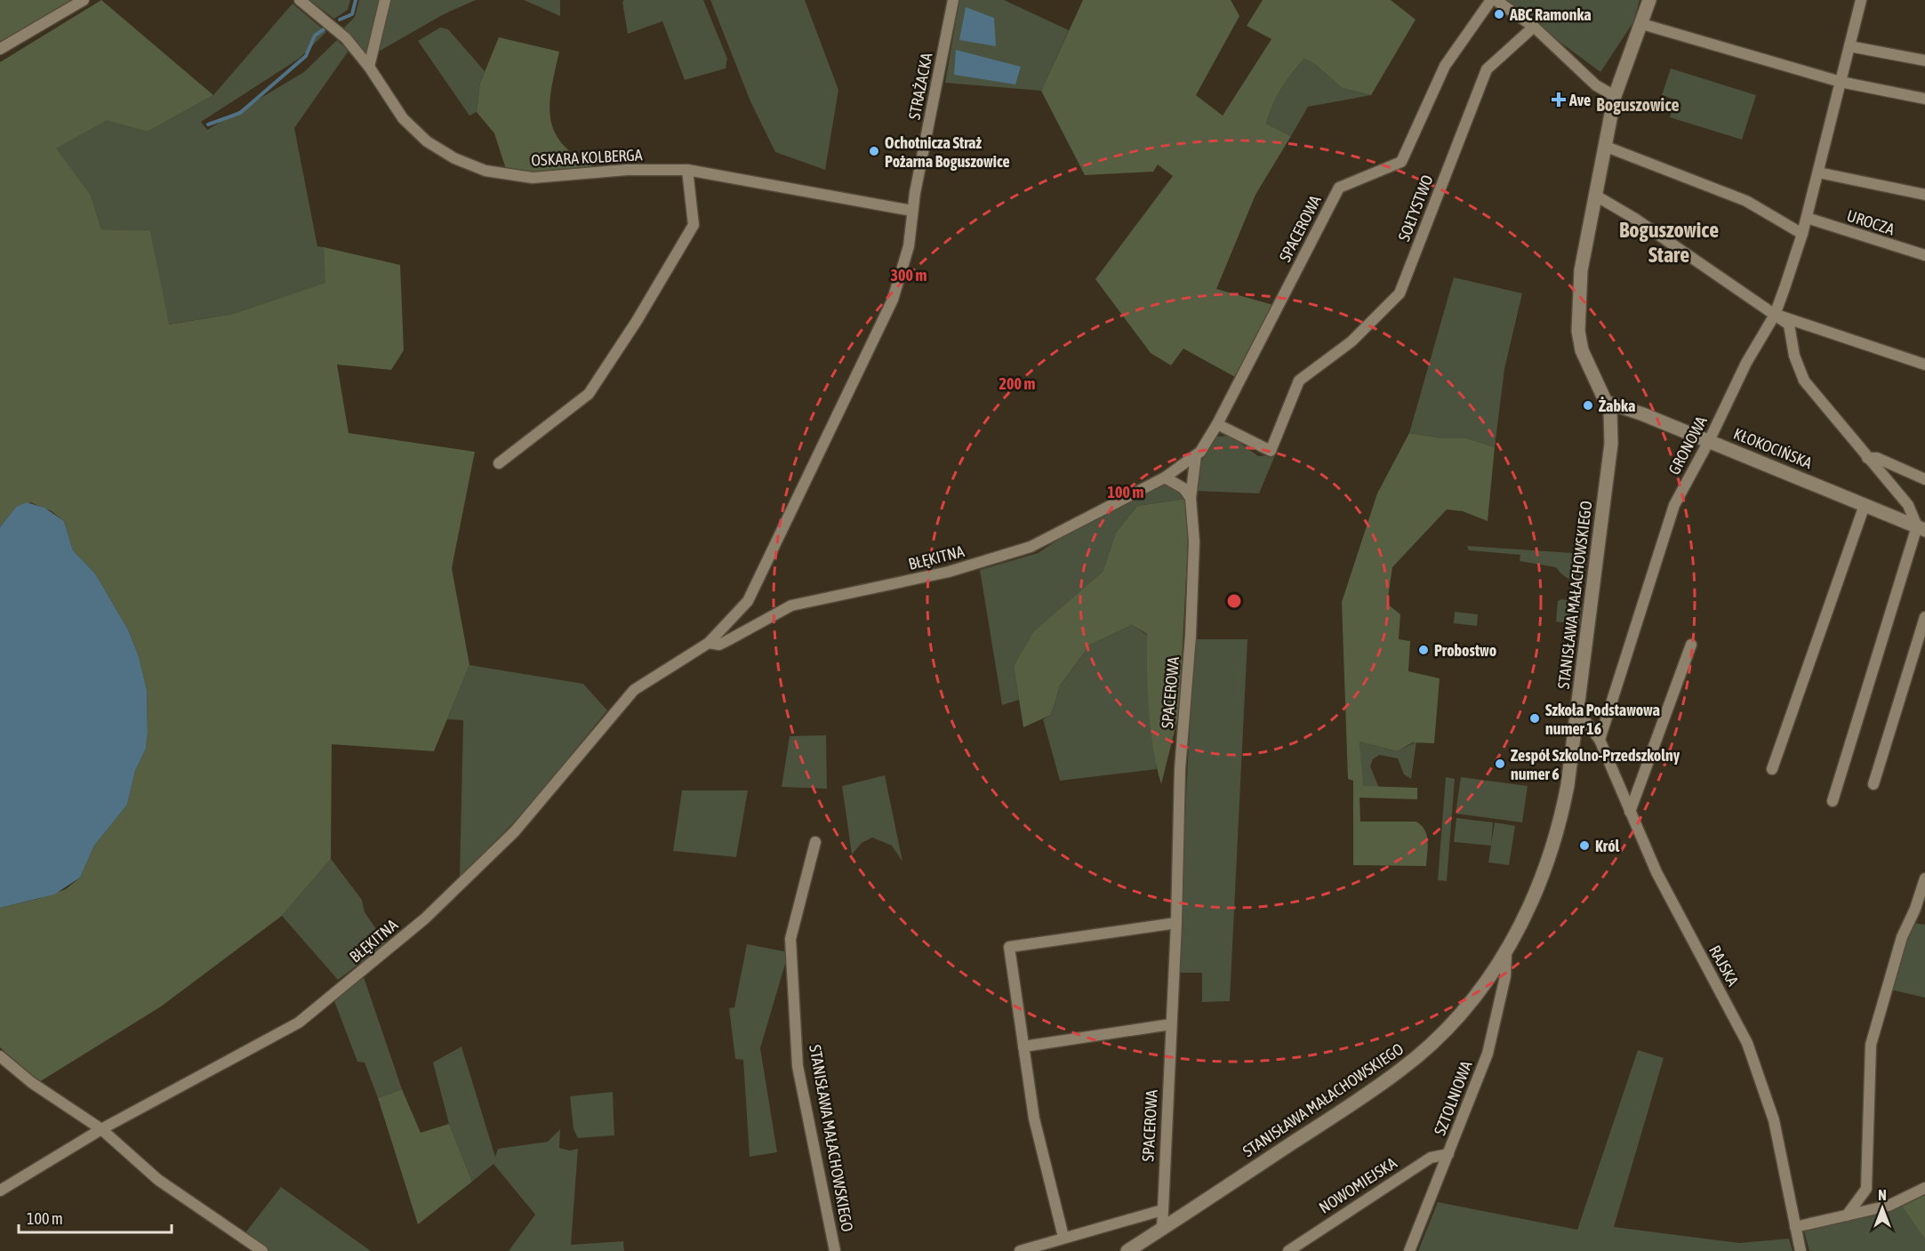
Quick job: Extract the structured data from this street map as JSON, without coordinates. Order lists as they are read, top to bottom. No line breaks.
{"streets":{"street":["STRAŻACKA","OSKARA KOLBERGA","SOŁTYSTWO","UROCZA","SPACEROWA","GRONOWA","KŁOKOCIŃSKA","BŁĘKITNA","STANISŁAWA MAŁACHOWSKIEGO","RAJSKA","SZTOLNIOWA","NOWOMIEJSKA"]},"crossings":[["STRAŻACKA","OSKARA KOLBERGA"],["STRAŻACKA","BŁĘKITNA"],["OSKARA KOLBERGA","BŁĘKITNA"],["SOŁTYSTWO","SPACEROWA"],["UROCZA","GRONOWA"],["SPACEROWA","BŁĘKITNA"],["SPACEROWA","STANISŁAWA MAŁACHOWSKIEGO"],["GRONOWA","KŁOKOCIŃSKA"],["GRONOWA","RAJSKA"],["KŁOKOCIŃSKA","STANISŁAWA MAŁACHOWSKIEGO"],["STANISŁAWA MAŁACHOWSKIEGO","RAJSKA"],["STANISŁAWA MAŁACHOWSKIEGO","SZTOLNIOWA"],["SZTOLNIOWA","NOWOMIEJSKA"]],"districts":["Boguszowice","Boguszowice Stare"],"places":{"other":["ABC Ramonka","Ochotnicza Straż Pożarna Boguszowice","Żabka","Probostwo","Szkoła Podstawowa numer 16","Zespół Szkolno-Przedszkolny numer 6","Król"],"health":["Ave"]},"scale_bar":"100 m","north":"top","rings":["300 m","200 m","100 m"]}
